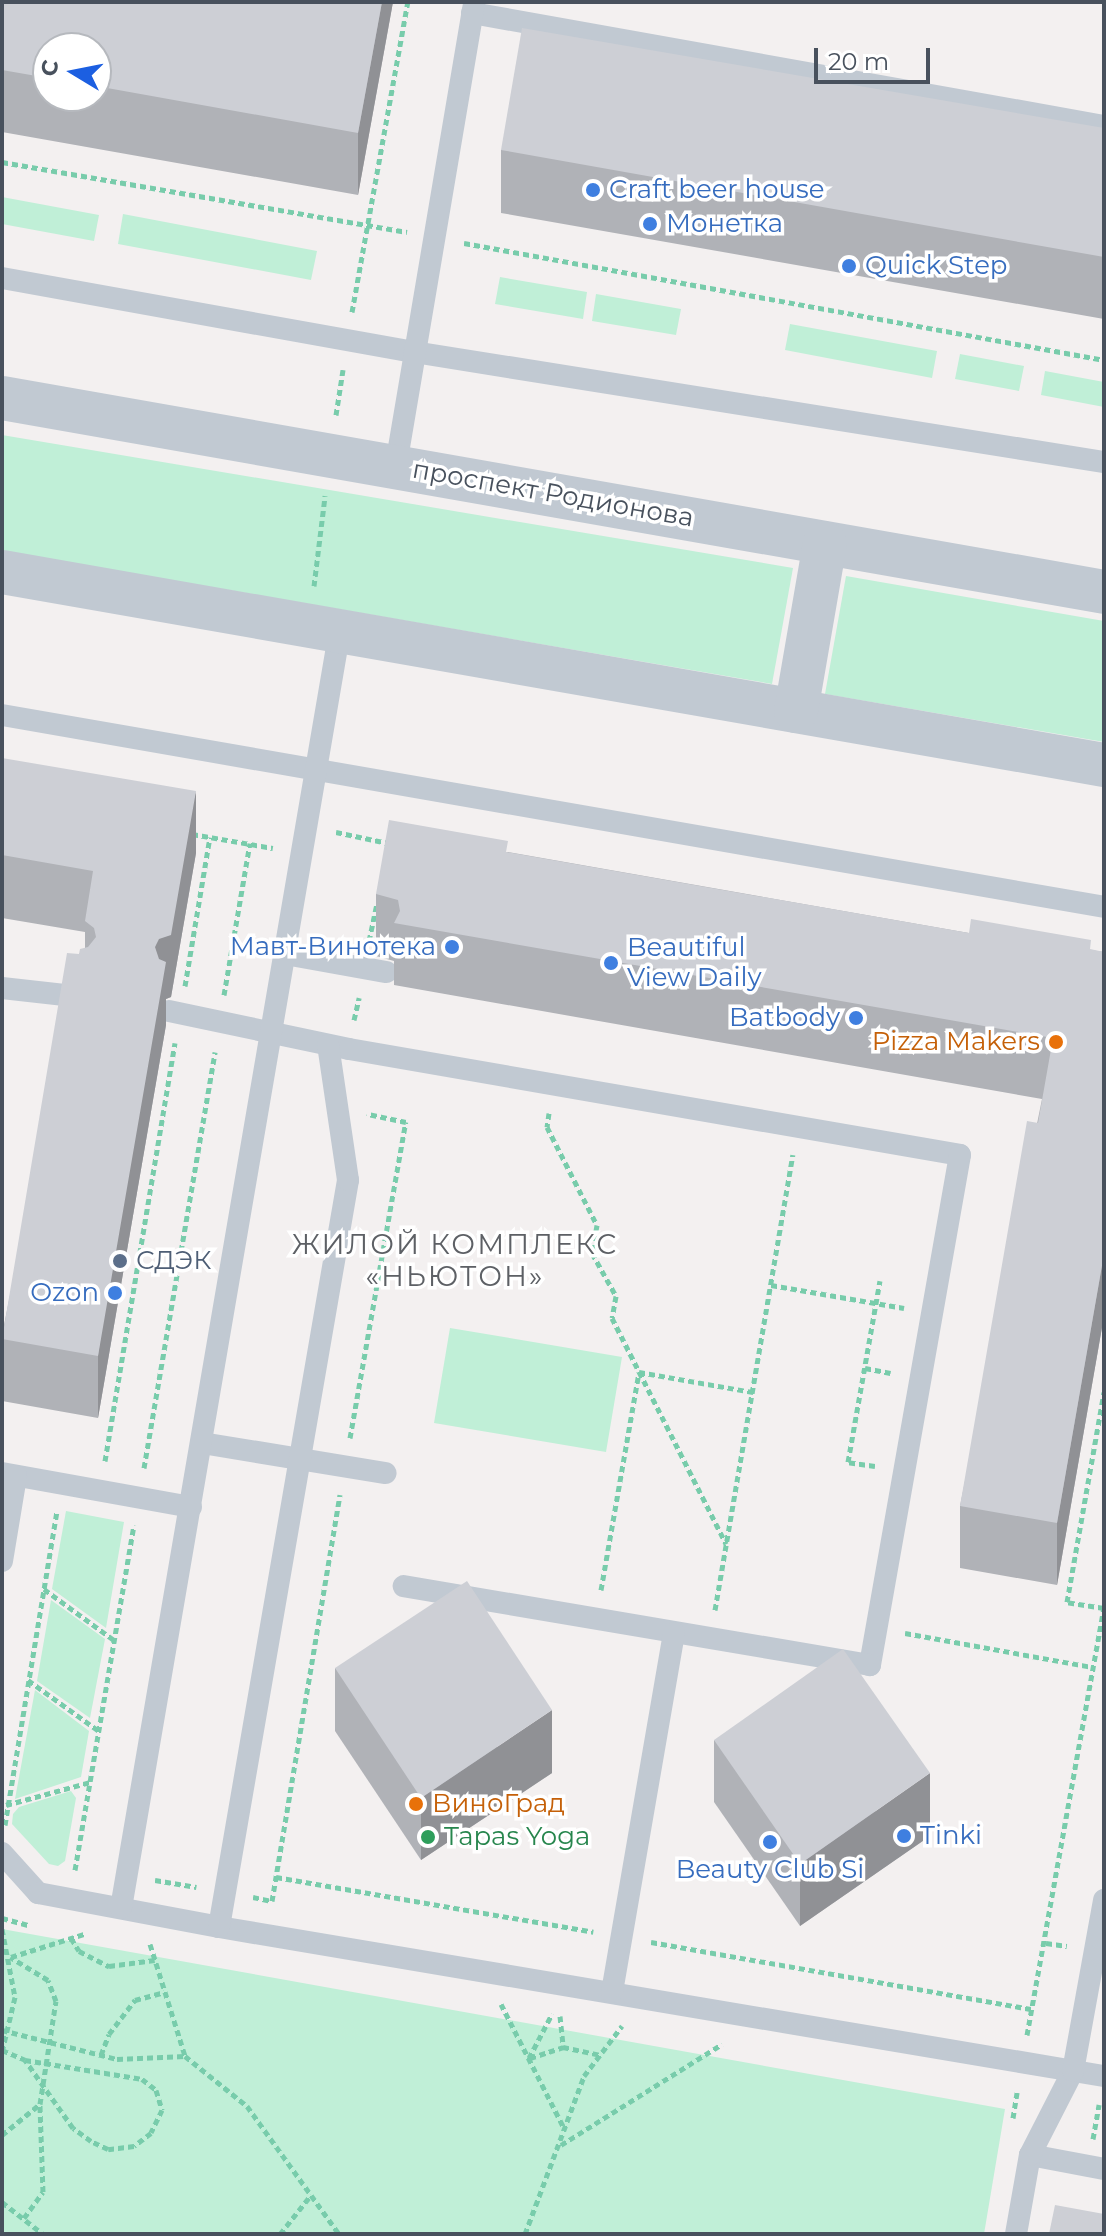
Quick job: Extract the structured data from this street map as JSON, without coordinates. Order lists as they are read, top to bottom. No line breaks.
{"streets":{"street":["проспект Родионова"]},"districts":["ЖИЛОЙ КОМПЛЕКС «НЬЮТОН»"],"places":["Craft beer house","Монетка","Quick Step","Мавт-Винотека","Beautiful View Daily","Batbody","Pizza Makers","СДЭК","Ozon","ВиноГрад","Tinki","Tapas Yoga","Beauty Club Si"],"scale_bar":"20 m","north":"left"}
